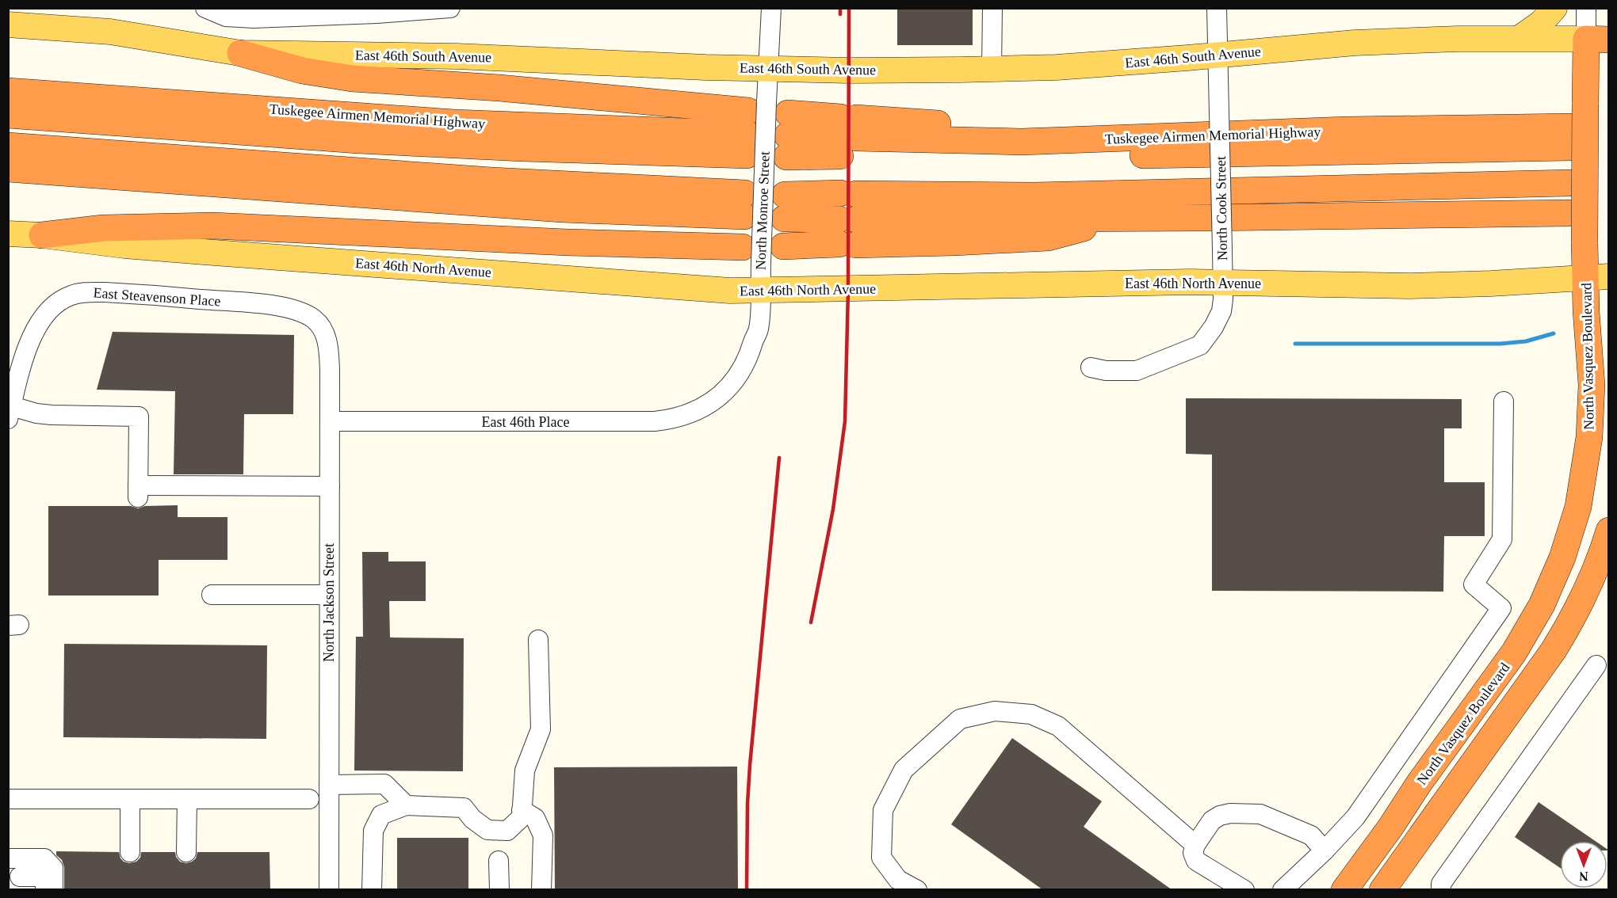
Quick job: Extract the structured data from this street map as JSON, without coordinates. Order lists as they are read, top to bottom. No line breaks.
{"streets":{"highway":["Tuskegee Airmen Memorial Highway","North Vasquez Boulevard"],"main road":["East 46th South Avenue","East 46th North Avenue"],"street":["North Cook Street","North Monroe Street","East Steavenson Place","East 46th Place","North Jackson Street"]},"crossings":[["East 46th South Avenue","North Cook Street"],["East 46th South Avenue","North Monroe Street"],["East 46th South Avenue","North Vasquez Boulevard"],["Tuskegee Airmen Memorial Highway","North Monroe Street"],["North Cook Street","East 46th North Avenue"],["North Monroe Street","East 46th North Avenue"],["North Monroe Street","East 46th Place"],["East 46th North Avenue","North Vasquez Boulevard"],["East Steavenson Place","North Jackson Street"],["East 46th Place","North Jackson Street"]],"north":"bottom"}
